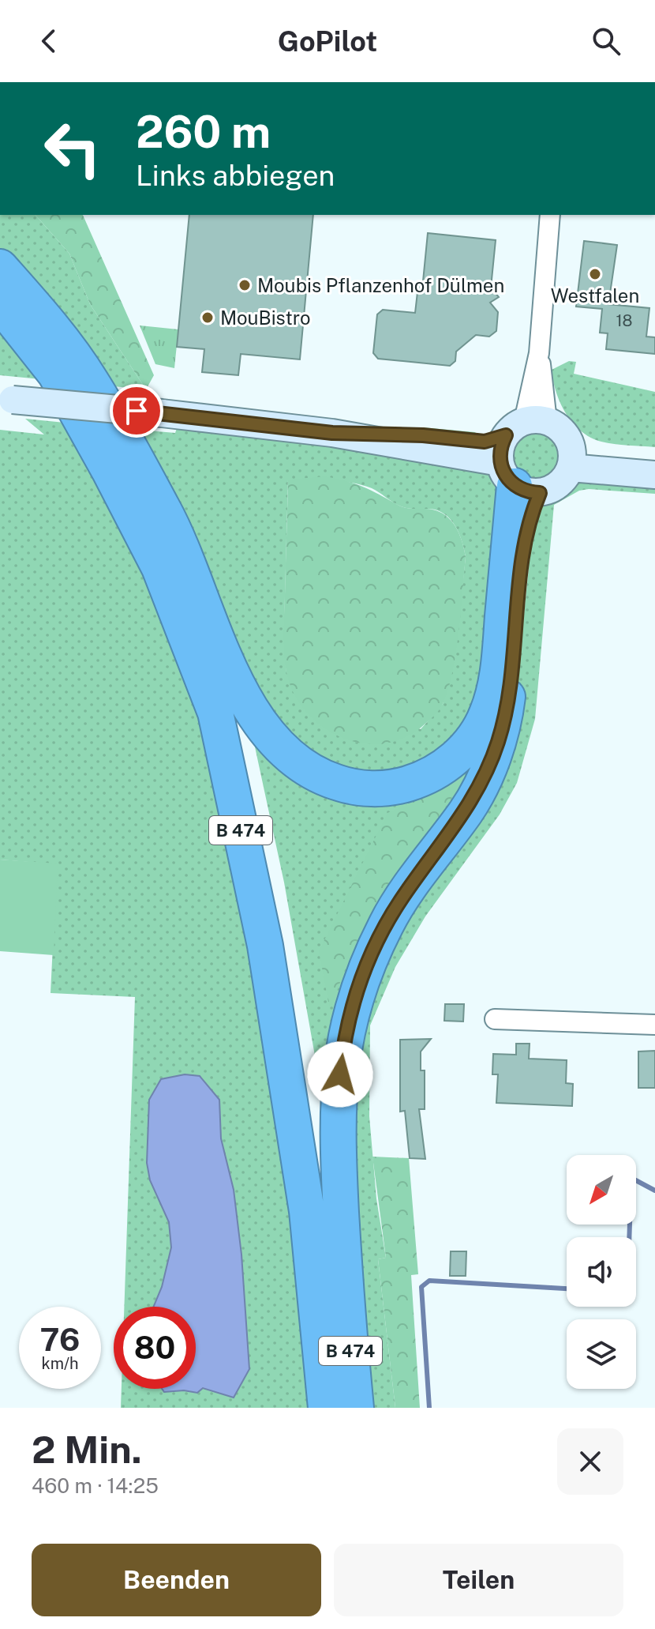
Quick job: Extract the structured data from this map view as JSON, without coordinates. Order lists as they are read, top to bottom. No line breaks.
{"streets":{"highway":["B 474"]},"places":["Westfalen","Moubis Pflanzenhof Dülmen","MouBistro"],"house_numbers":["18"],"north":"bottom left","page":{"header":"GoPilot","turn":["260 m","Links abbiegen"],"speed":"76 km/h","limit":"80","heading":["2 Min.","460 m · 14:25"],"buttons":["Beenden","Teilen"]}}
